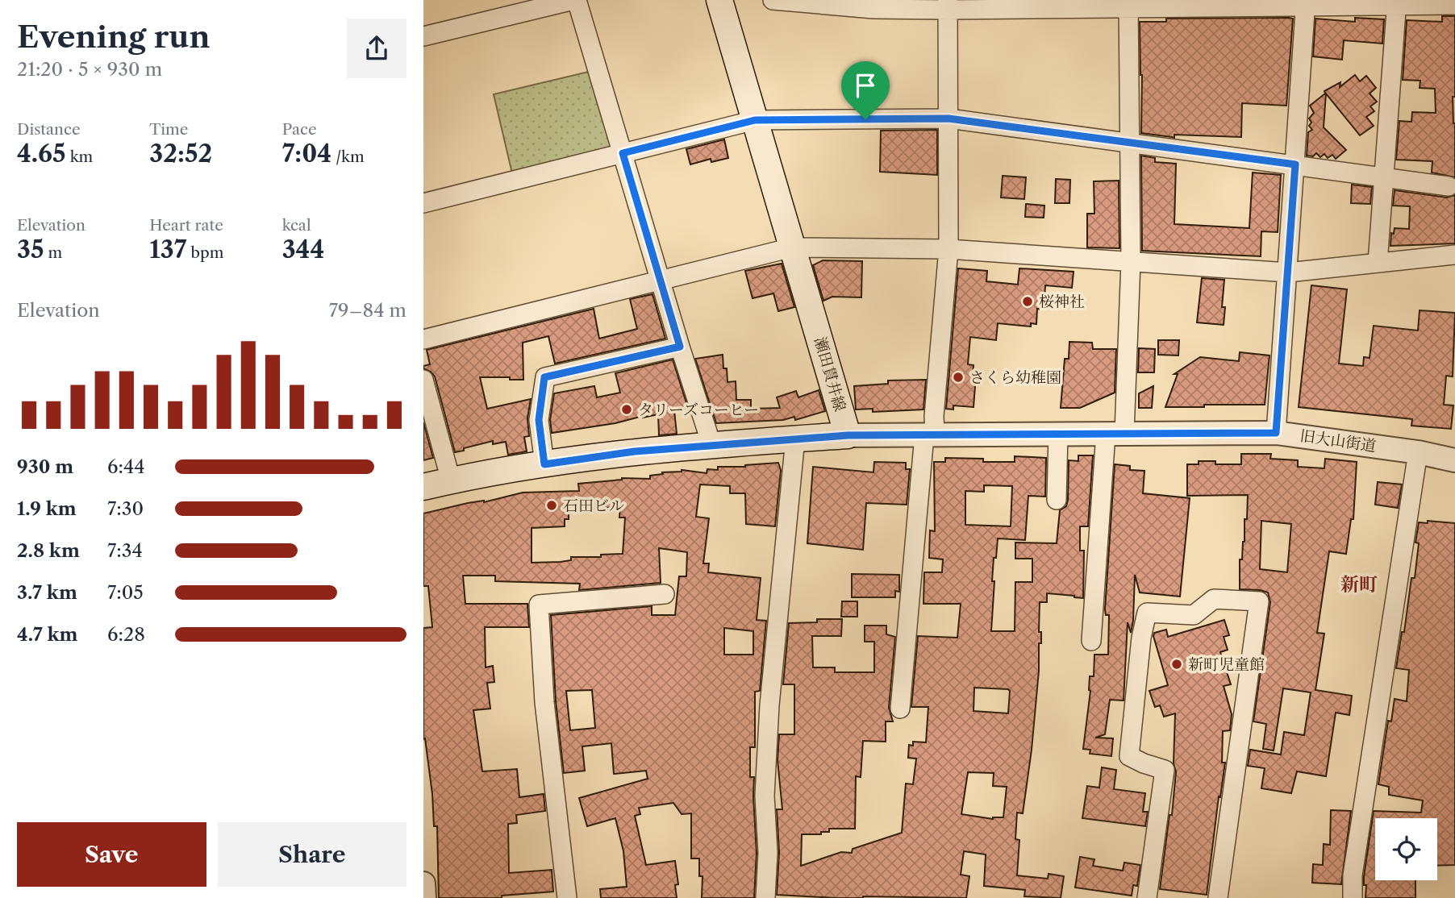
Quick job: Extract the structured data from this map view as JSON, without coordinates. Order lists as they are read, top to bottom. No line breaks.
{"streets":{"main road":["瀬田貫井線"],"street":["旧大山街道"]},"crossings":[["瀬田貫井線","旧大山街道"]],"districts":["新町"],"places":["桜神社","さくら幼稚園","タリーズコーヒー","石田ビル","新町児童館"],"page":{"heading":["Evening run","21:20 · 5 × 930 m"],"stats":[["Distance","4.65 km"],["Time","32:52"],["Pace","7:04 /km"],["Elevation","35 m"],["Heart rate","137 bpm"],["kcal","344"]],"chart":["Elevation","79–84 m"],"list":[{"name":"930 m","note":"6:44"},{"name":"1.9 km","note":"7:30"},{"name":"2.8 km","note":"7:34"},{"name":"3.7 km","note":"7:05"},{"name":"4.7 km","note":"6:28"}],"buttons":["Save","Share"]}}
